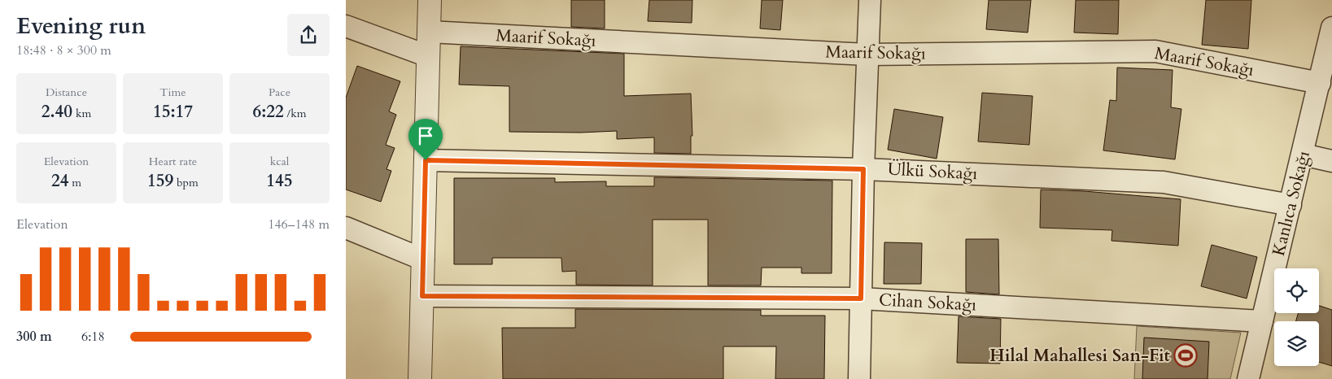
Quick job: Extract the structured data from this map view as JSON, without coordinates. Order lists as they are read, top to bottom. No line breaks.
{"streets":{"street":["Maarif Sokağı","Ülkü Sokağı","Kanlıca Sokağı","Cihan Sokağı"]},"crossings":[["Maarif Sokağı","Kanlıca Sokağı"],["Ülkü Sokağı","Kanlıca Sokağı"],["Kanlıca Sokağı","Cihan Sokağı"]],"places":{"sports":["Hilal Mahallesi San-Fit"]},"page":{"heading":["Evening run","18:48 · 8 × 300 m"],"stats":[["Distance","2.40 km"],["Time","15:17"],["Pace","6:22 /km"],["Elevation","24 m"],["Heart rate","159 bpm"],["kcal","145"]],"chart":["Elevation","146–148 m"],"list":[{"name":"300 m","note":"6:18"}]}}
